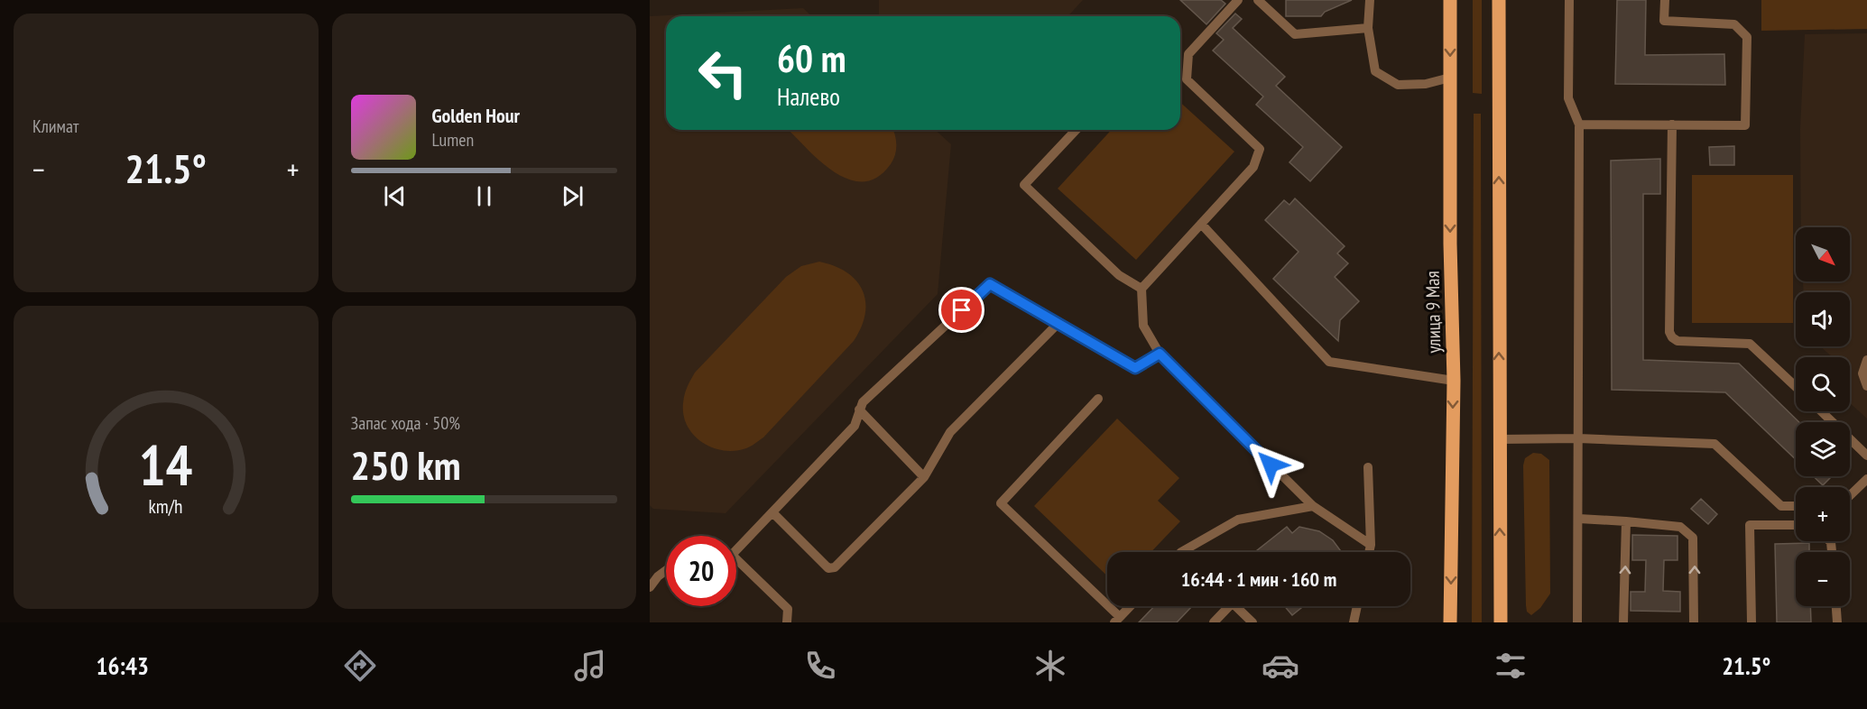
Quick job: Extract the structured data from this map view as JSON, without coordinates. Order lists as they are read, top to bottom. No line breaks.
{"streets":{"main road":["улица 9 Мая"]},"north":"bottom right","page":{"tile":["Климат",["Запас хода · 50%","250 km"]],"turn":["60 m","Налево"],"song":["Golden Hour","Lumen"],"heat":["−","21.5°","+"],"map_buttons":["+","−"],"limit":"20","trip":"16:44 · 1 мин · 160 m","tabs":["16:43","21.5°"],"gauge":["14","km/h"]}}
